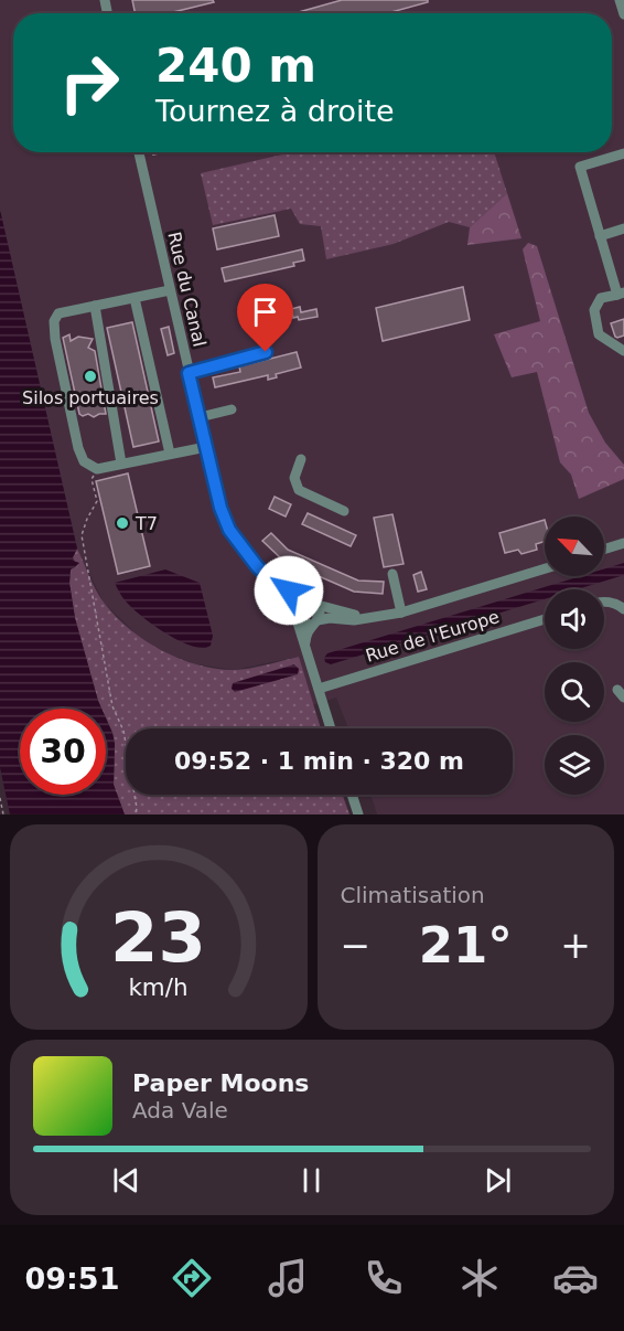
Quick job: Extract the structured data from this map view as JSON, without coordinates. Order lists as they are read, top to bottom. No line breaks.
{"streets":{"street":["Rue du Canal","Rue de l'Europe"]},"places":["Silos portuaires","T7"],"north":"top left","page":{"turn":["240 m","Tournez à droite"],"limit":"30","trip":"09:52 · 1 min · 320 m","tile":"Climatisation","heat":["−","21°","+"],"song":["Paper Moons","Ada Vale"],"tabs":"09:51","gauge":["23","km/h"]}}
